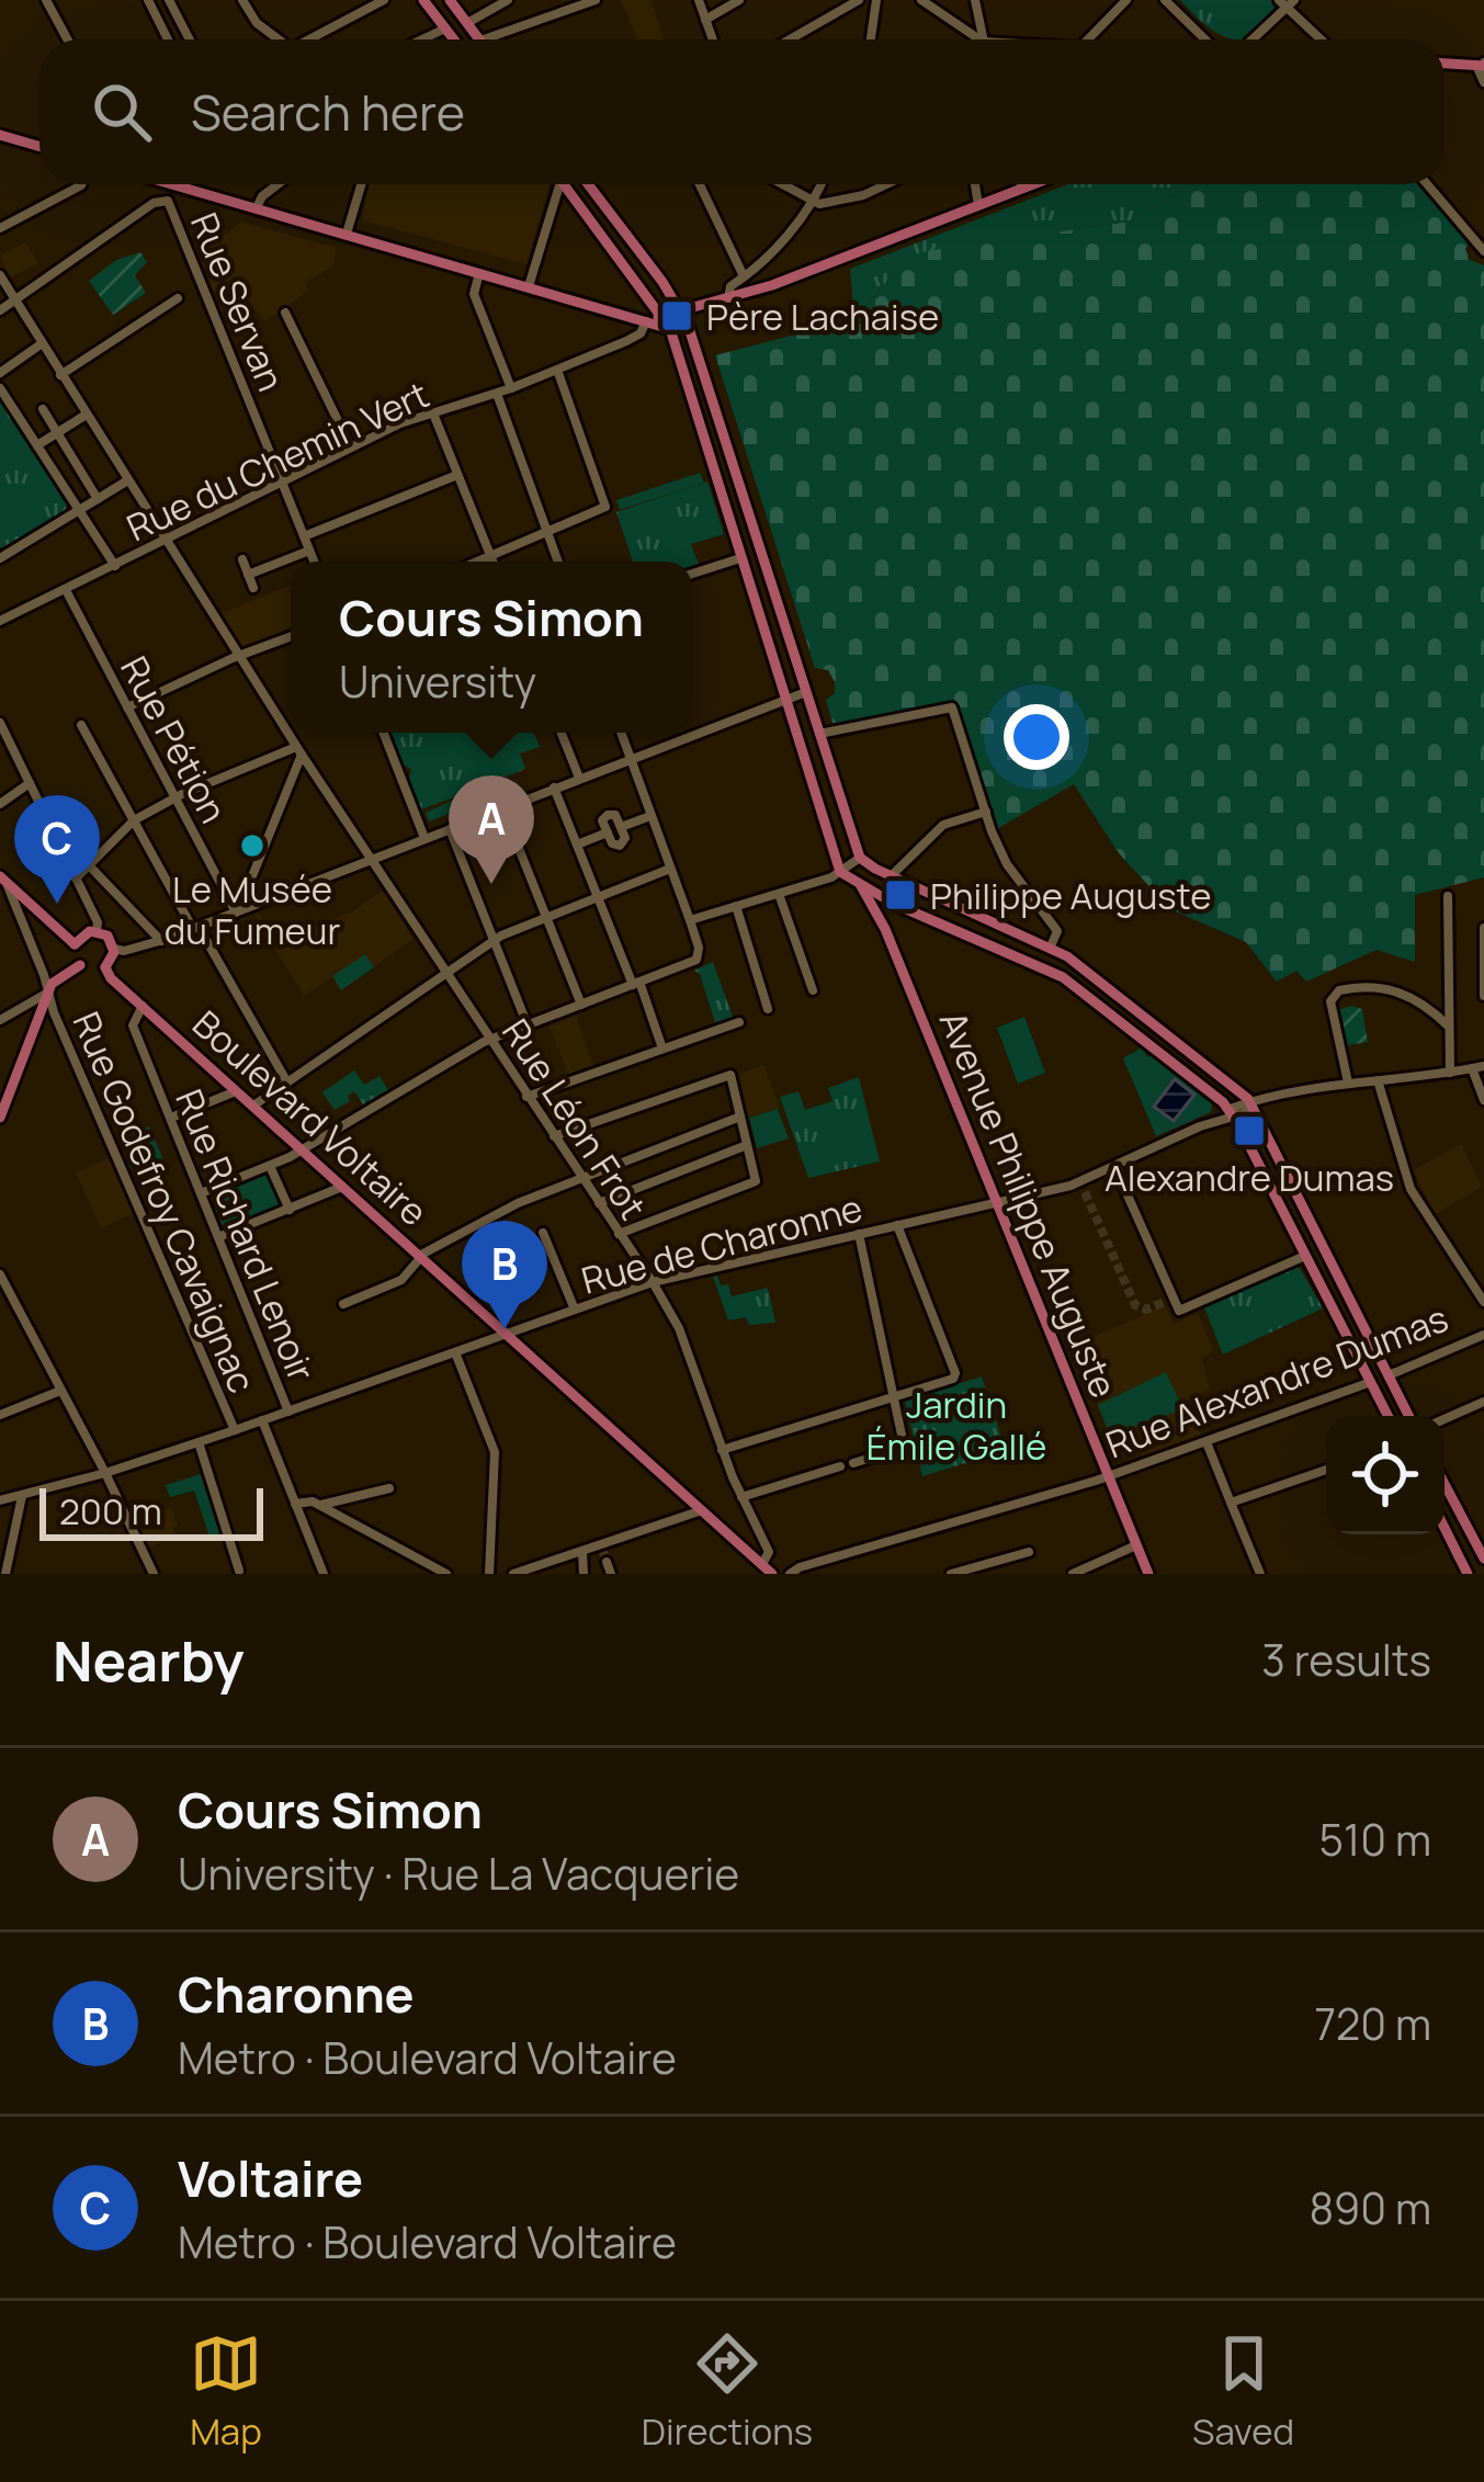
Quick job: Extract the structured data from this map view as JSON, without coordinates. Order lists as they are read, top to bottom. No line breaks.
{"streets":{"main road":["Boulevard Voltaire","Avenue Philippe Auguste","Rue Alexandre Dumas"],"street":["Rue Servan","Rue du Chemin Vert","Rue Pétion","Rue Léon Frot","Rue Godefroy Cavaignac","Rue Richard Lenoir","Rue de Charonne"]},"crossings":[["Rue Servan","Rue du Chemin Vert"],["Rue Servan","Rue Léon Frot"],["Rue du Chemin Vert","Rue Pétion"],["Rue du Chemin Vert","Rue Léon Frot"],["Boulevard Voltaire","Rue Léon Frot"],["Boulevard Voltaire","Rue Richard Lenoir"],["Boulevard Voltaire","Rue de Charonne"],["Rue Léon Frot","Rue de Charonne"],["Rue Godefroy Cavaignac","Rue de Charonne"],["Avenue Philippe Auguste","Rue de Charonne"],["Avenue Philippe Auguste","Rue Alexandre Dumas"],["Rue Richard Lenoir","Rue de Charonne"]],"parks":["Jardin Émile Gallé"],"places":{"transit":["Père Lachaise","Philippe Auguste","Alexandre Dumas"],"other":["Le Musée du Fumeur"]},"scale_bar":"200 m","page":{"search":"Search here","popup":["Cours Simon","University"],"pins":["A","C","B"],"scale":"200 m","heading":["Nearby","3 results"],"list":[{"mark":"A","name":"Cours Simon","note":"University · Rue La Vacquerie","value":"510 m"},{"mark":"B","name":"Charonne","note":"Metro · Boulevard Voltaire","value":"720 m"},{"mark":"C","name":"Voltaire","note":"Metro · Boulevard Voltaire","value":"890 m"}],"nav":["Map","Directions","Saved"]}}
